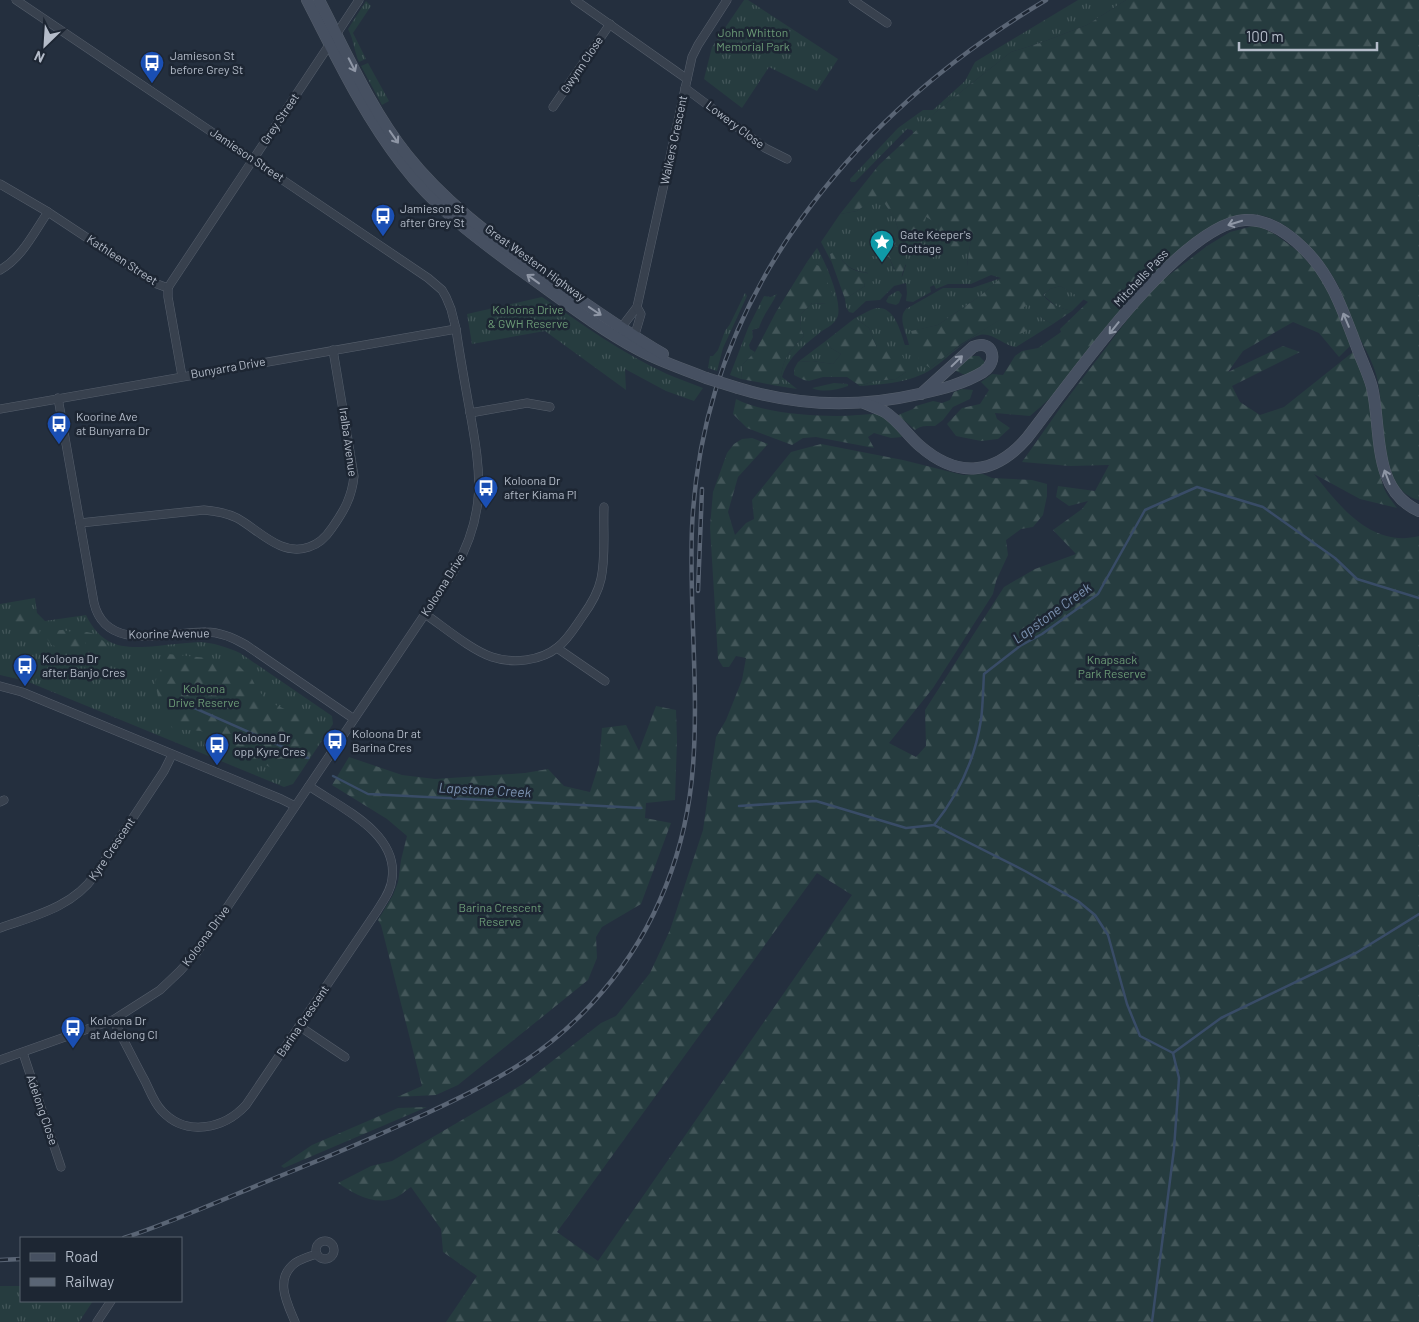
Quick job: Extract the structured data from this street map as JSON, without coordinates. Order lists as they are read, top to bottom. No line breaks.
{"streets":{"main road":["Great Western Highway","Mitchells Pass"],"street":["Gwynn Close","Grey Street","Lowery Close","Walkers Crescent","Jamieson Street","Kathleen Street","Bunyarra Drive","Iralba Avenue","Koloona Drive","Koorine Avenue","Kyre Crescent","Barina Crescent","Adelong Close"]},"crossings":[["Gwynn Close","Walkers Crescent"],["Grey Street","Jamieson Street"],["Grey Street","Kathleen Street"],["Grey Street","Great Western Highway"],["Lowery Close","Walkers Crescent"],["Walkers Crescent","Great Western Highway"],["Jamieson Street","Bunyarra Drive"],["Jamieson Street","Koloona Drive"],["Kathleen Street","Bunyarra Drive"],["Great Western Highway","Mitchells Pass"],["Bunyarra Drive","Iralba Avenue"],["Bunyarra Drive","Koloona Drive"],["Bunyarra Drive","Koorine Avenue"],["Iralba Avenue","Koorine Avenue"],["Koloona Drive","Koorine Avenue"],["Koloona Drive","Barina Crescent"],["Koloona Drive","Adelong Close"]],"water":["Lapstone Creek"],"parks":["John Whitton Memorial Park","Koloona Drive & GWH Reserve","Knapsack Park Reserve","Koloona Drive Reserve","Barina Crescent Reserve"],"places":{"bus stop":["Jamieson St before Grey St","Jamieson St after Grey St","Koorine Ave at Bunyarra Dr","Koloona Dr after Kiama Pl","Koloona Dr after Banjo Cres","Koloona Dr at Barina Cres","Koloona Dr opp Kyre Cres","Koloona Dr at Adelong Cl"],"place":["Gate Keeper's Cottage"]},"legend":["Road","Railway"],"scale_bar":"100 m","north":"bottom left"}
